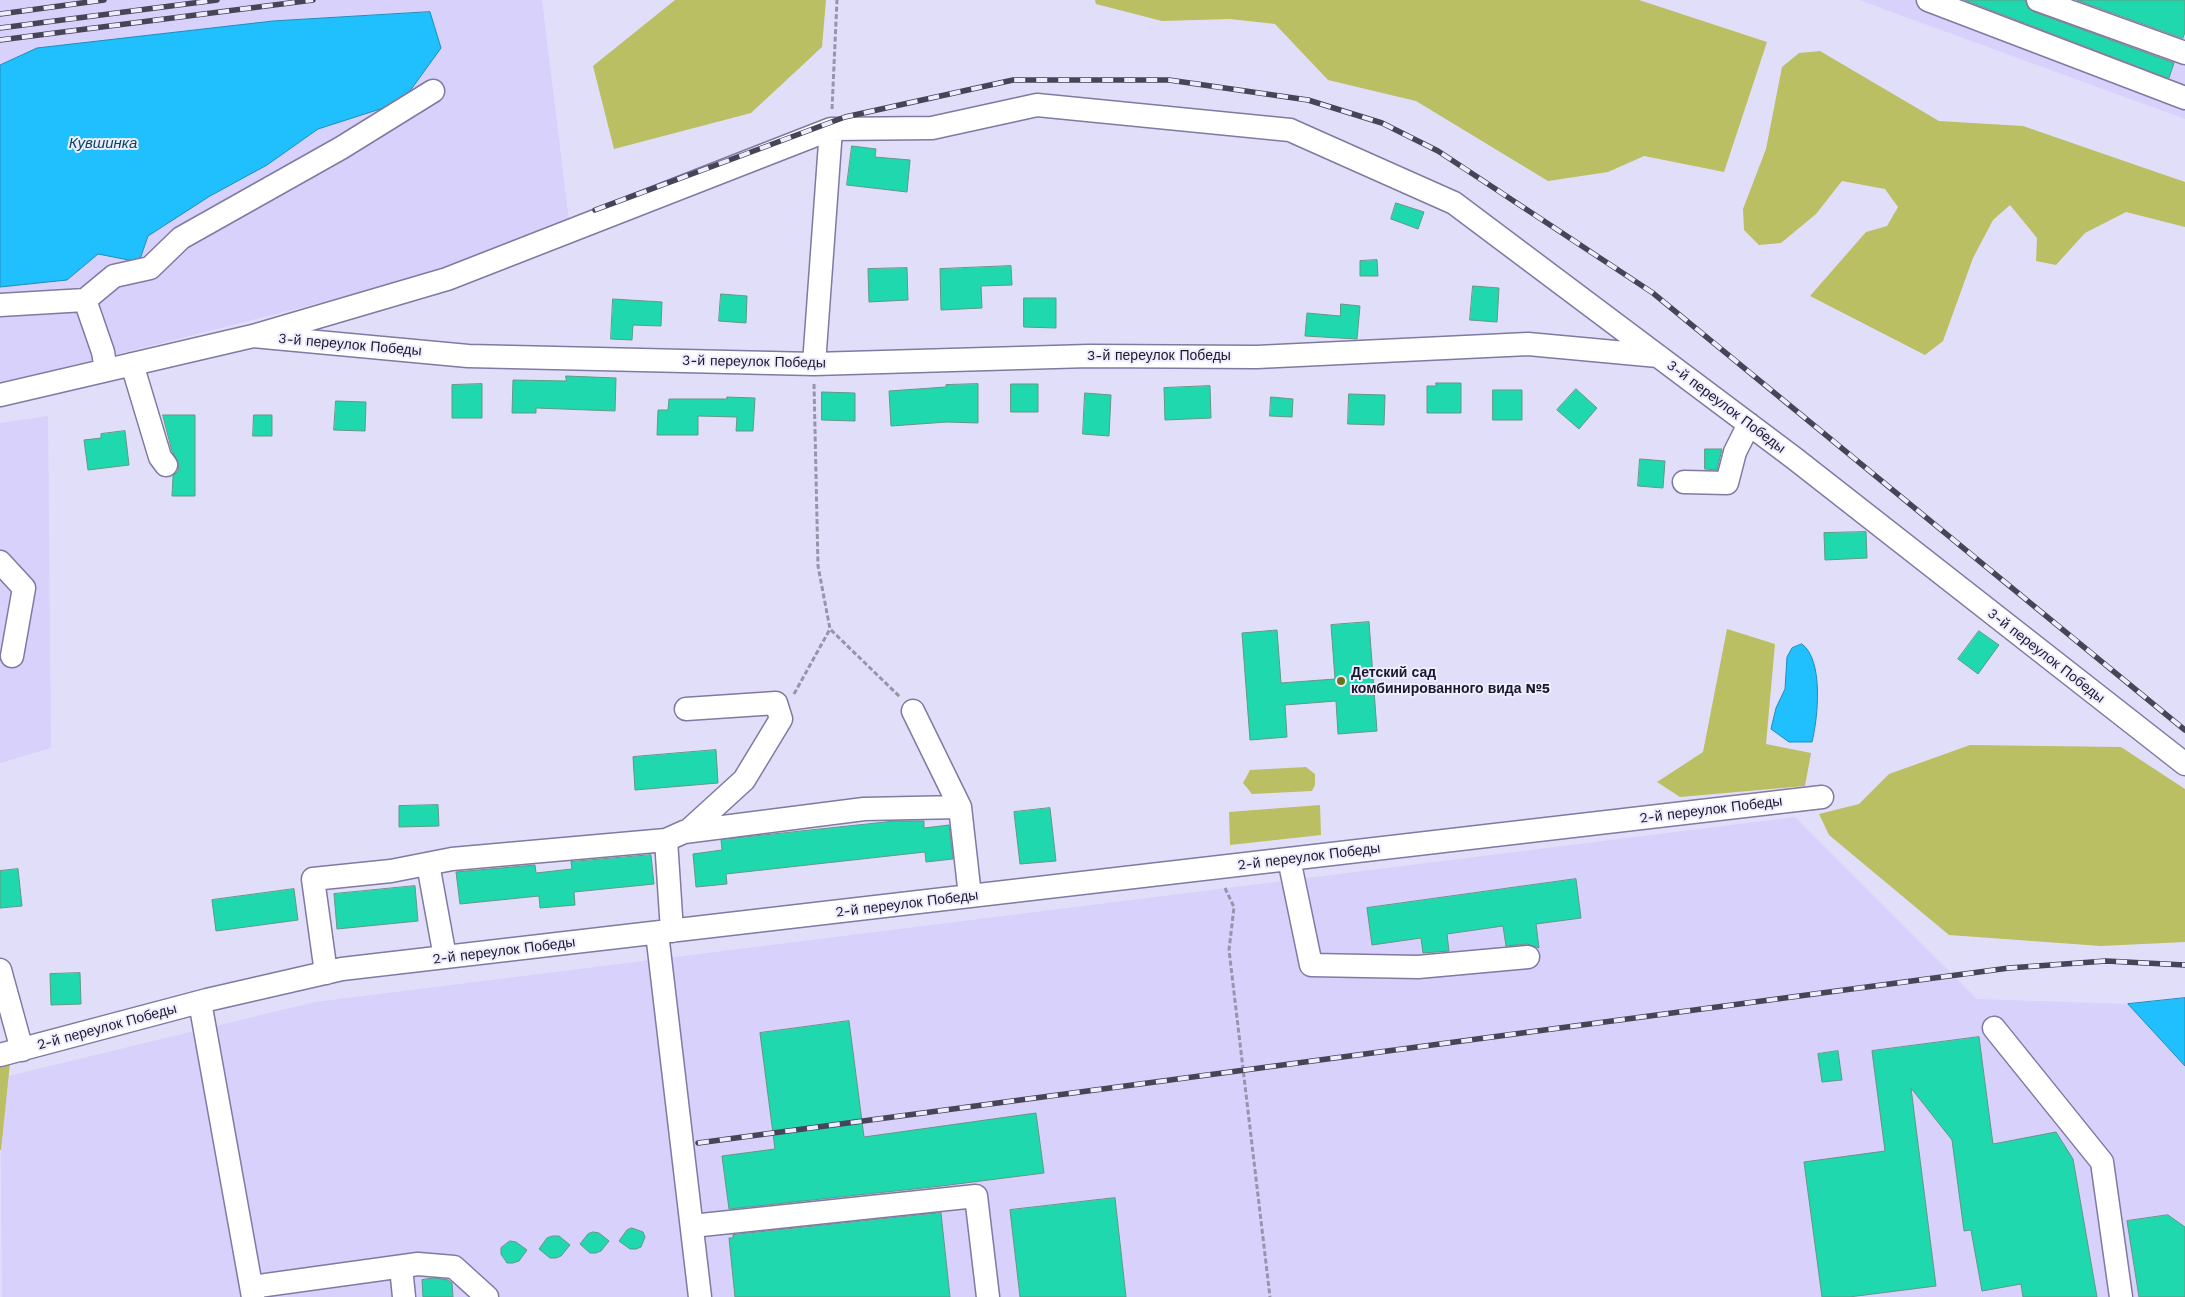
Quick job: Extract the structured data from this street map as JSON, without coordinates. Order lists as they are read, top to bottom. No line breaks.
{"streets":{"street":["3-й переулок Победы","2-й переулок Победы"]},"water":["Кувшинка"],"places":["Детский сад комбинированного вида №5"]}
